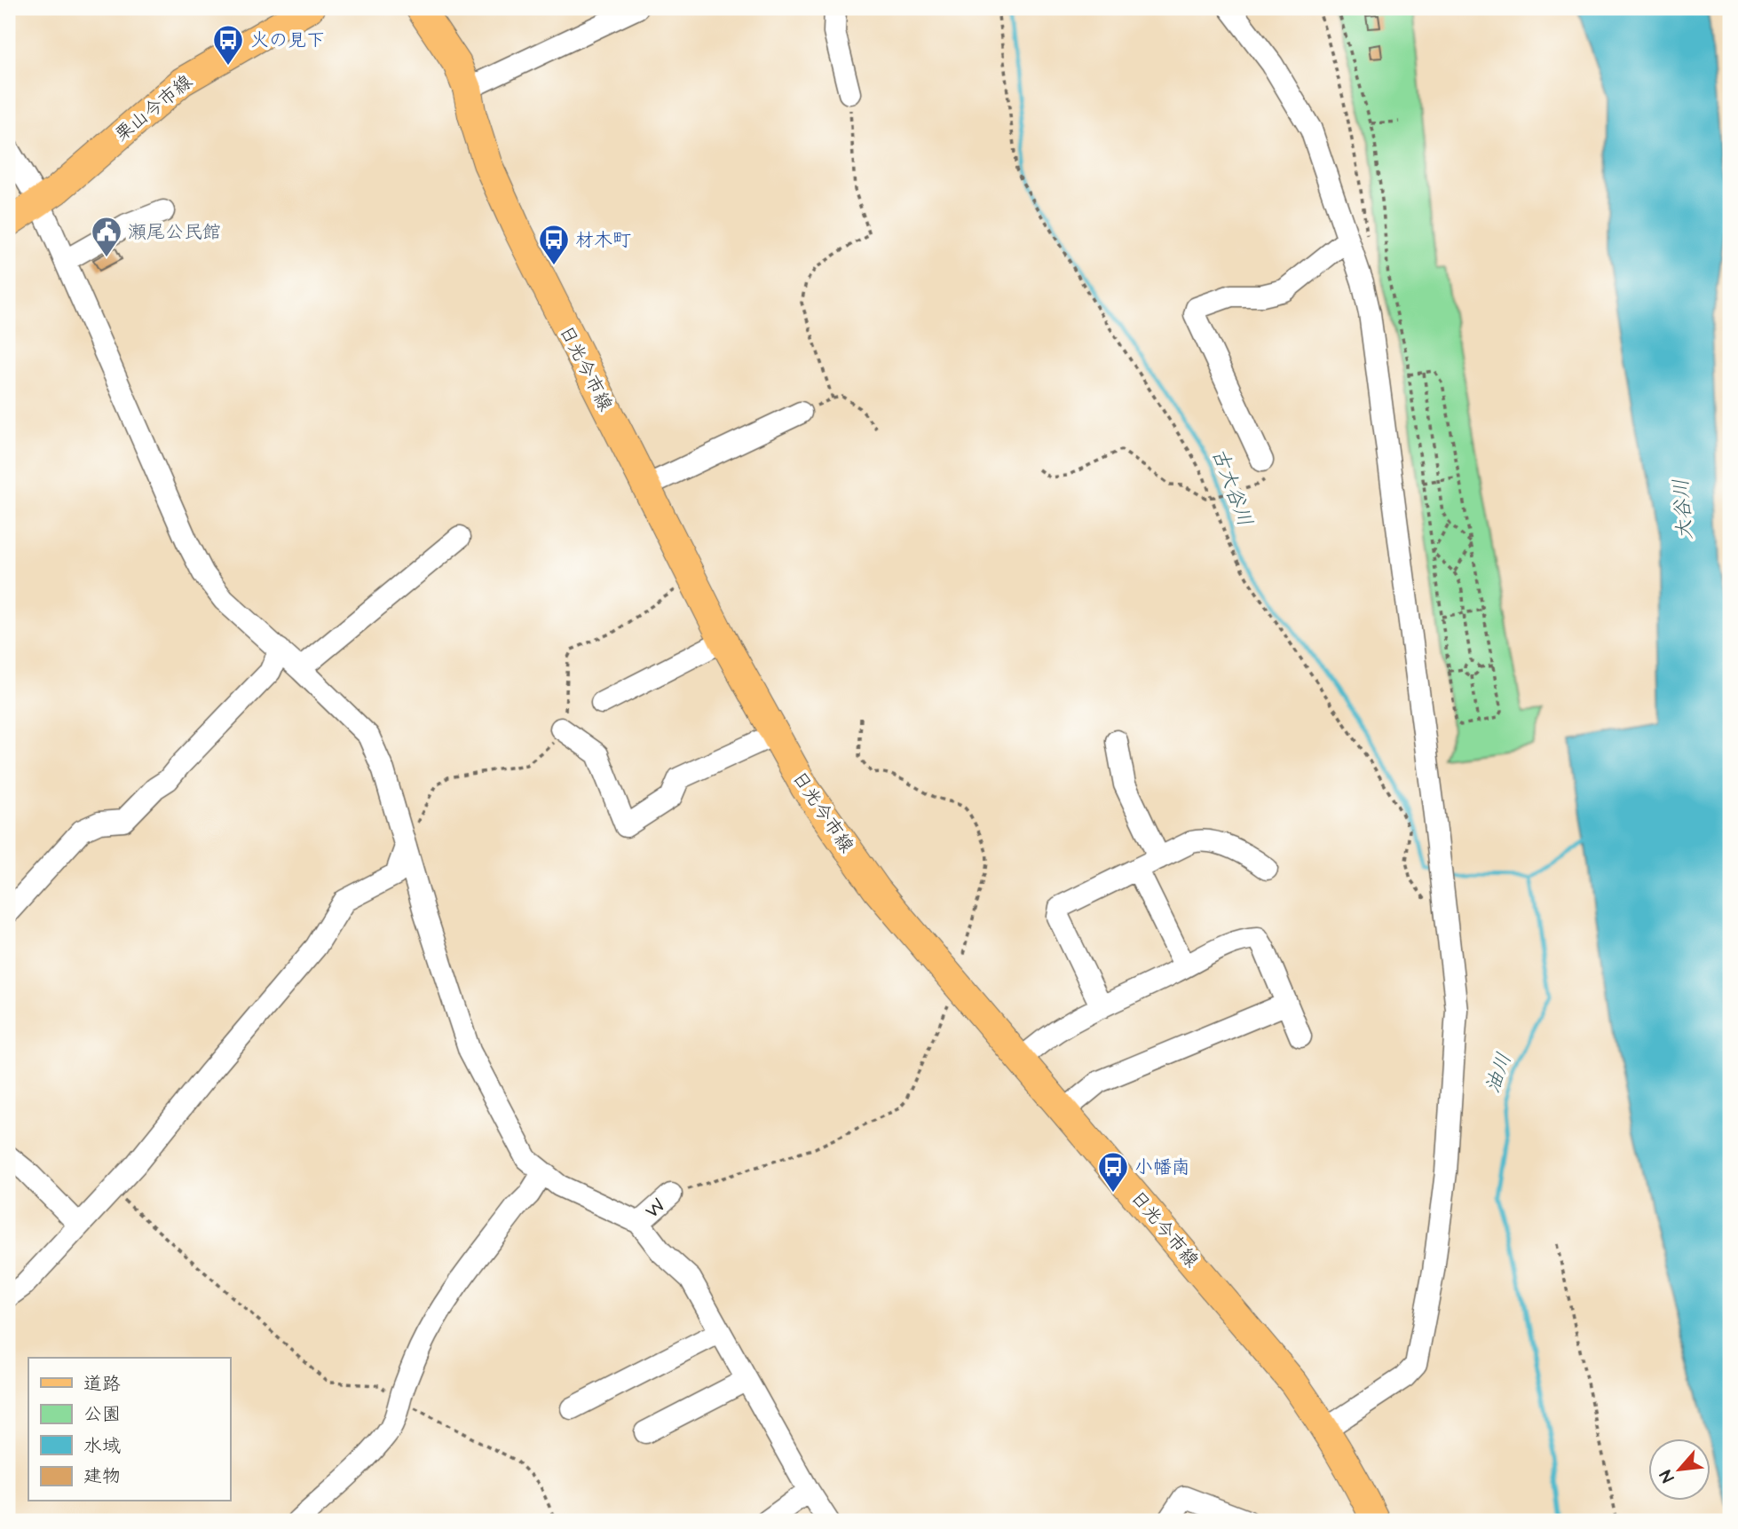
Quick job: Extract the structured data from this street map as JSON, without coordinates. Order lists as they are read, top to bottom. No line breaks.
{"streets":{"main road":["栗山今市線","日光今市線"],"street":["W"]},"water":["古大谷川","大谷川","油川"],"places":{"bus stop":["火の見下","材木町","小幡南"],"public building":["瀬尾公民館"]},"legend":["道路","公園","水域","建物"],"north":"bottom left"}
